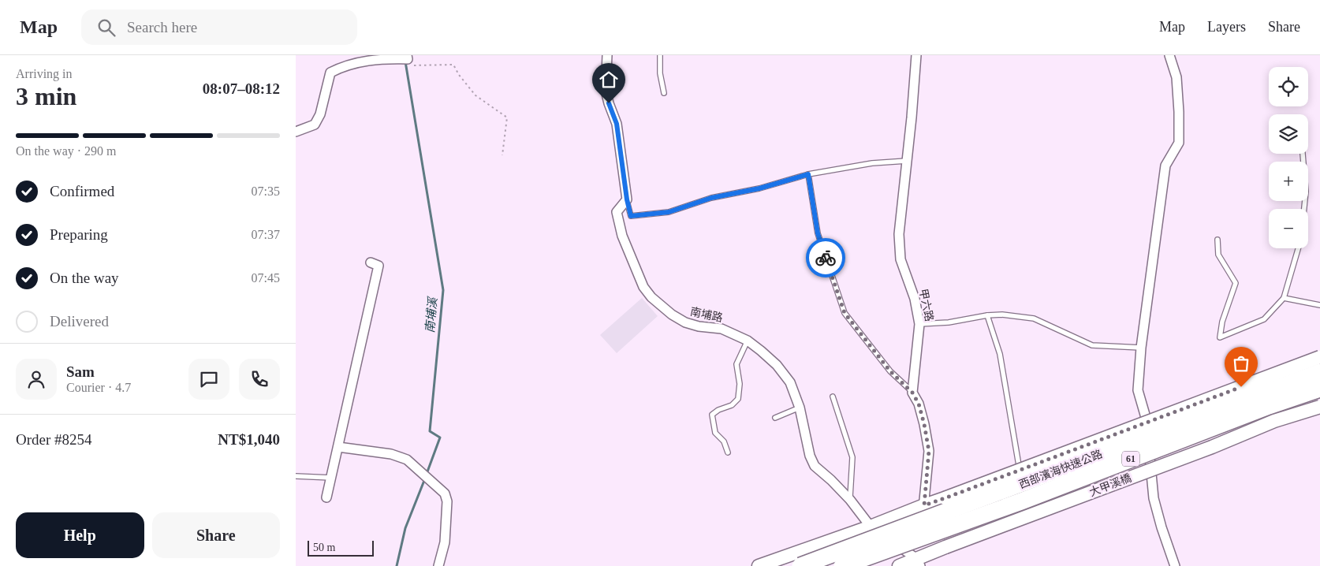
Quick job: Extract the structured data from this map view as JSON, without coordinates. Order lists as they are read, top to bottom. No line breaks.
{"streets":{"highway":["61","西部濱海快速公路"],"street":["甲六路","南埔路","大甲溪橋"]},"crossings":[["南埔路","大甲溪橋"]],"water":["南埔溪"],"scale_bar":"50 m","page":{"header":"Map","search":"Search here","nav":["Map","Layers","Share"],"heading":["3 min","Arriving in","08:07–08:12"],"panel":["Sam","Courier · 4.7","Order #8254","NT$1,040"],"map_buttons":["+","−"],"bar":"On the way · 290 m","list":[["Confirmed","07:35"],["Preparing","07:37"],["On the way","07:45"],"Delivered"],"buttons":["Help","Share"],"scale":"50 m"}}
